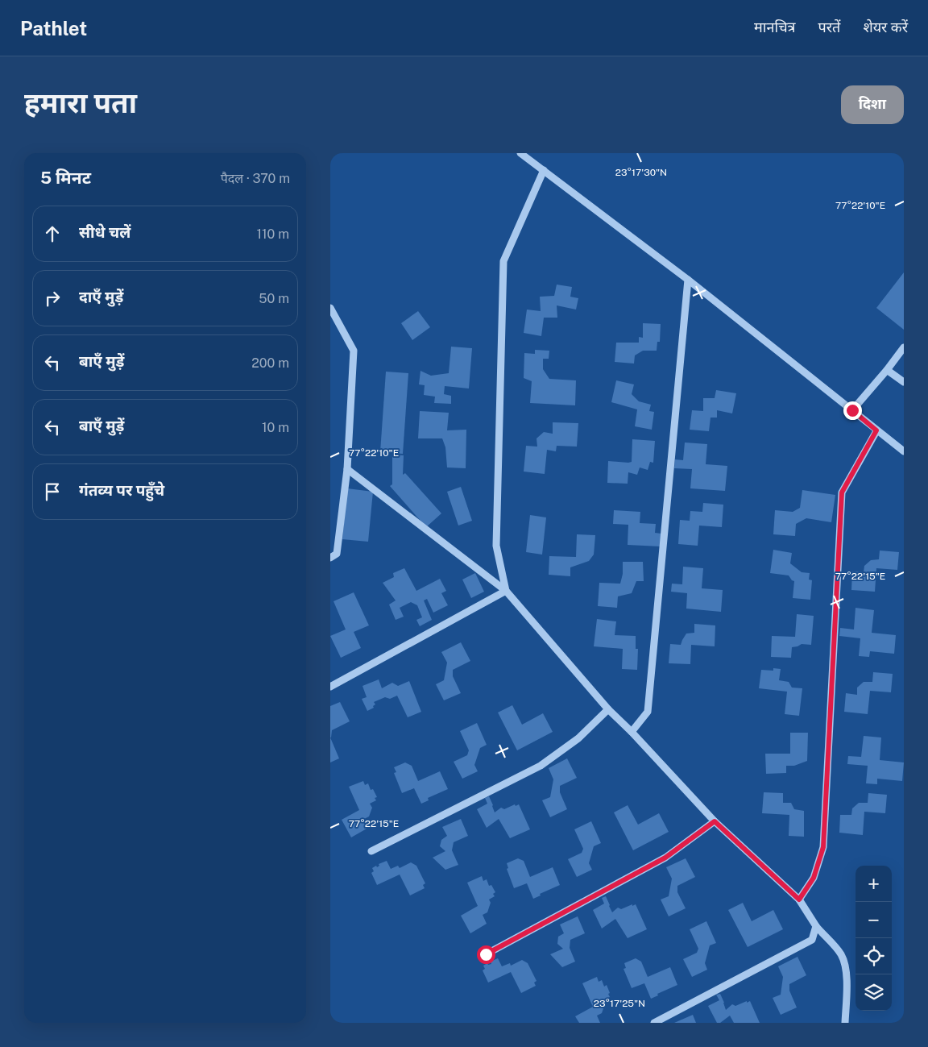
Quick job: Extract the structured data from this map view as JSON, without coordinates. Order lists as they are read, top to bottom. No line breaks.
{"page":{"header":"Pathlet","nav":["मानचित्र","परतें","शेयर करें"],"buttons":"दिशा","title":"हमारा पता","heading":["5 मिनट","पैदल · 370 m"],"list":[["सीधे चलें","110 m"],["दाएँ मुड़ें","50 m"],["बाएँ मुड़ें","200 m"],["बाएँ मुड़ें","10 m"],"गंतव्य पर पहुँचे"],"map_buttons":["+","−"]},"coordinates":["23°17'30\"N","77°22'10\"E","77°22'15\"E","23°17'25\"N"]}
